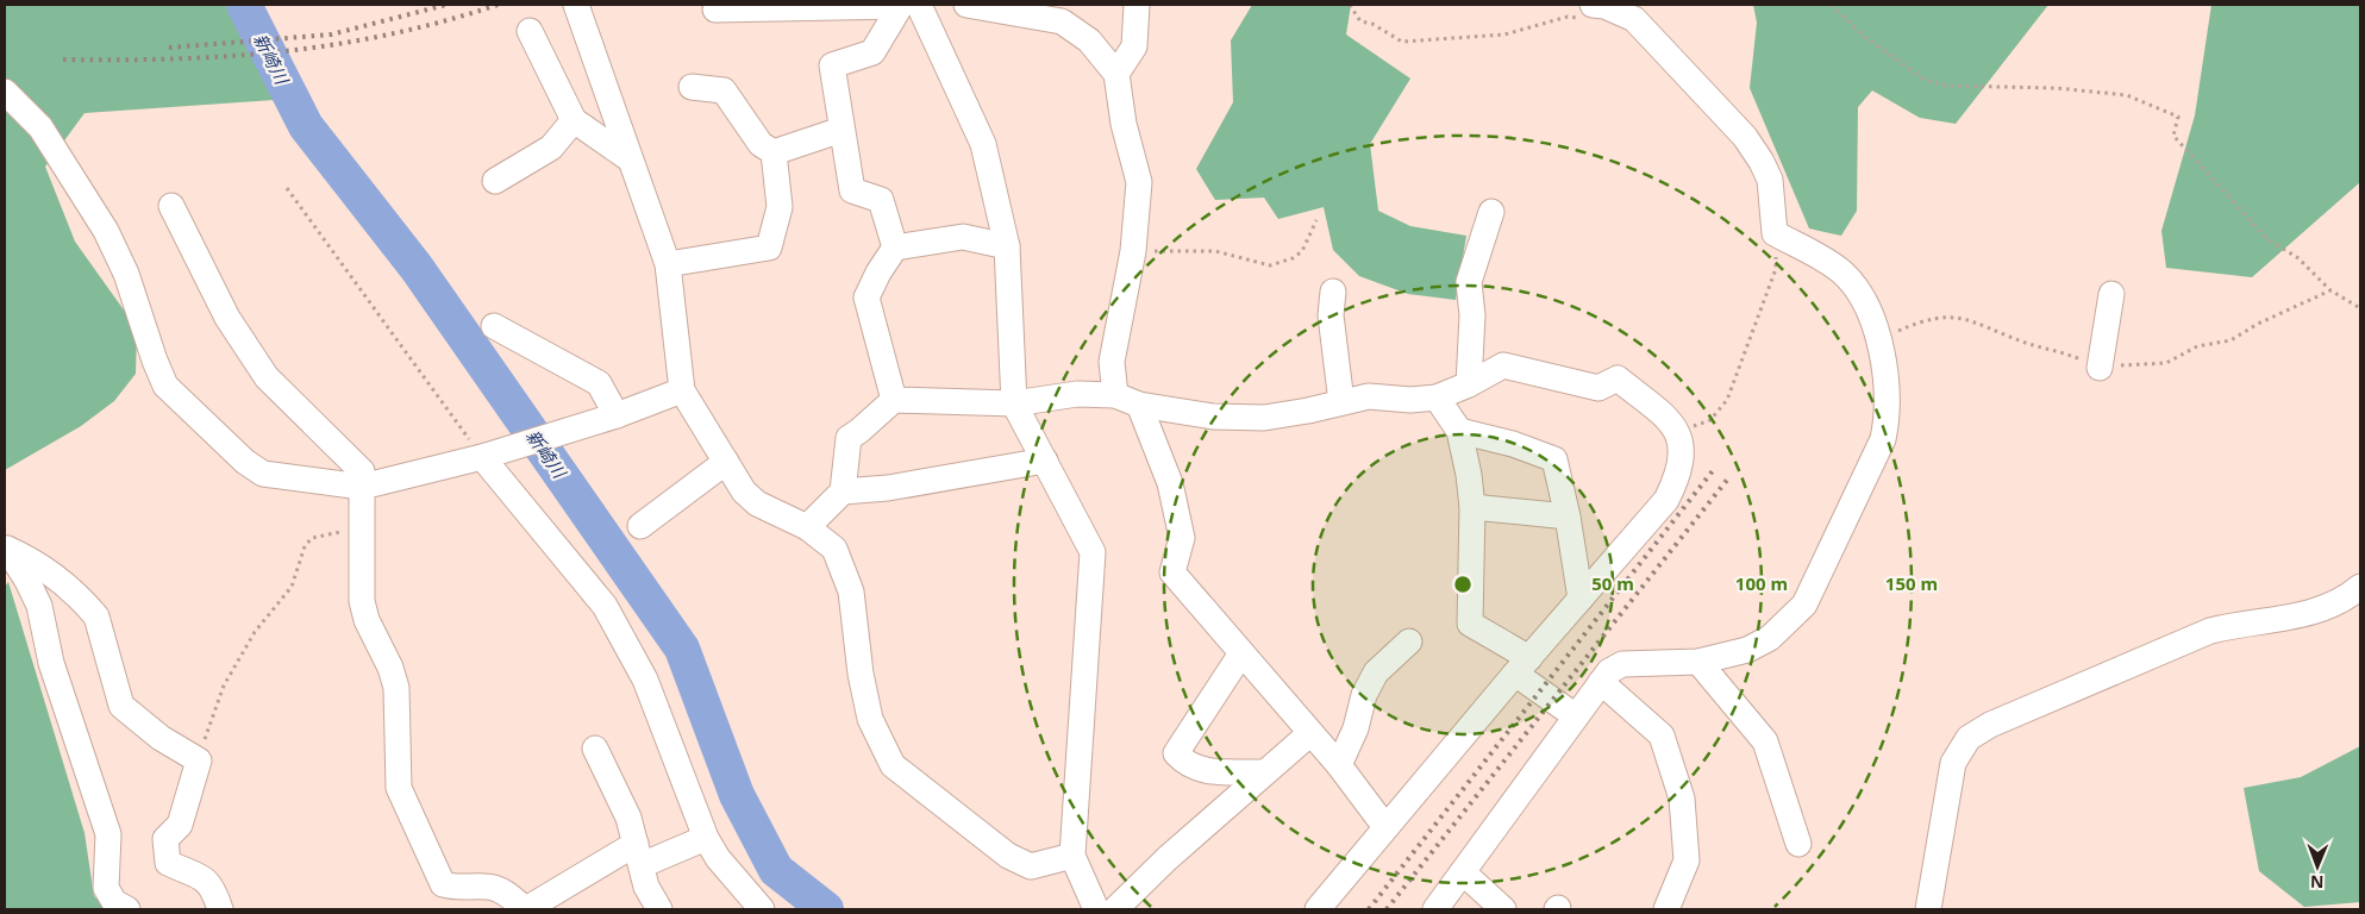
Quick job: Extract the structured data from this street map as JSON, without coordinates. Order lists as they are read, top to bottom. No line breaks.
{"water":["新崎川"],"north":"bottom","rings":["50 m","100 m","150 m"]}
